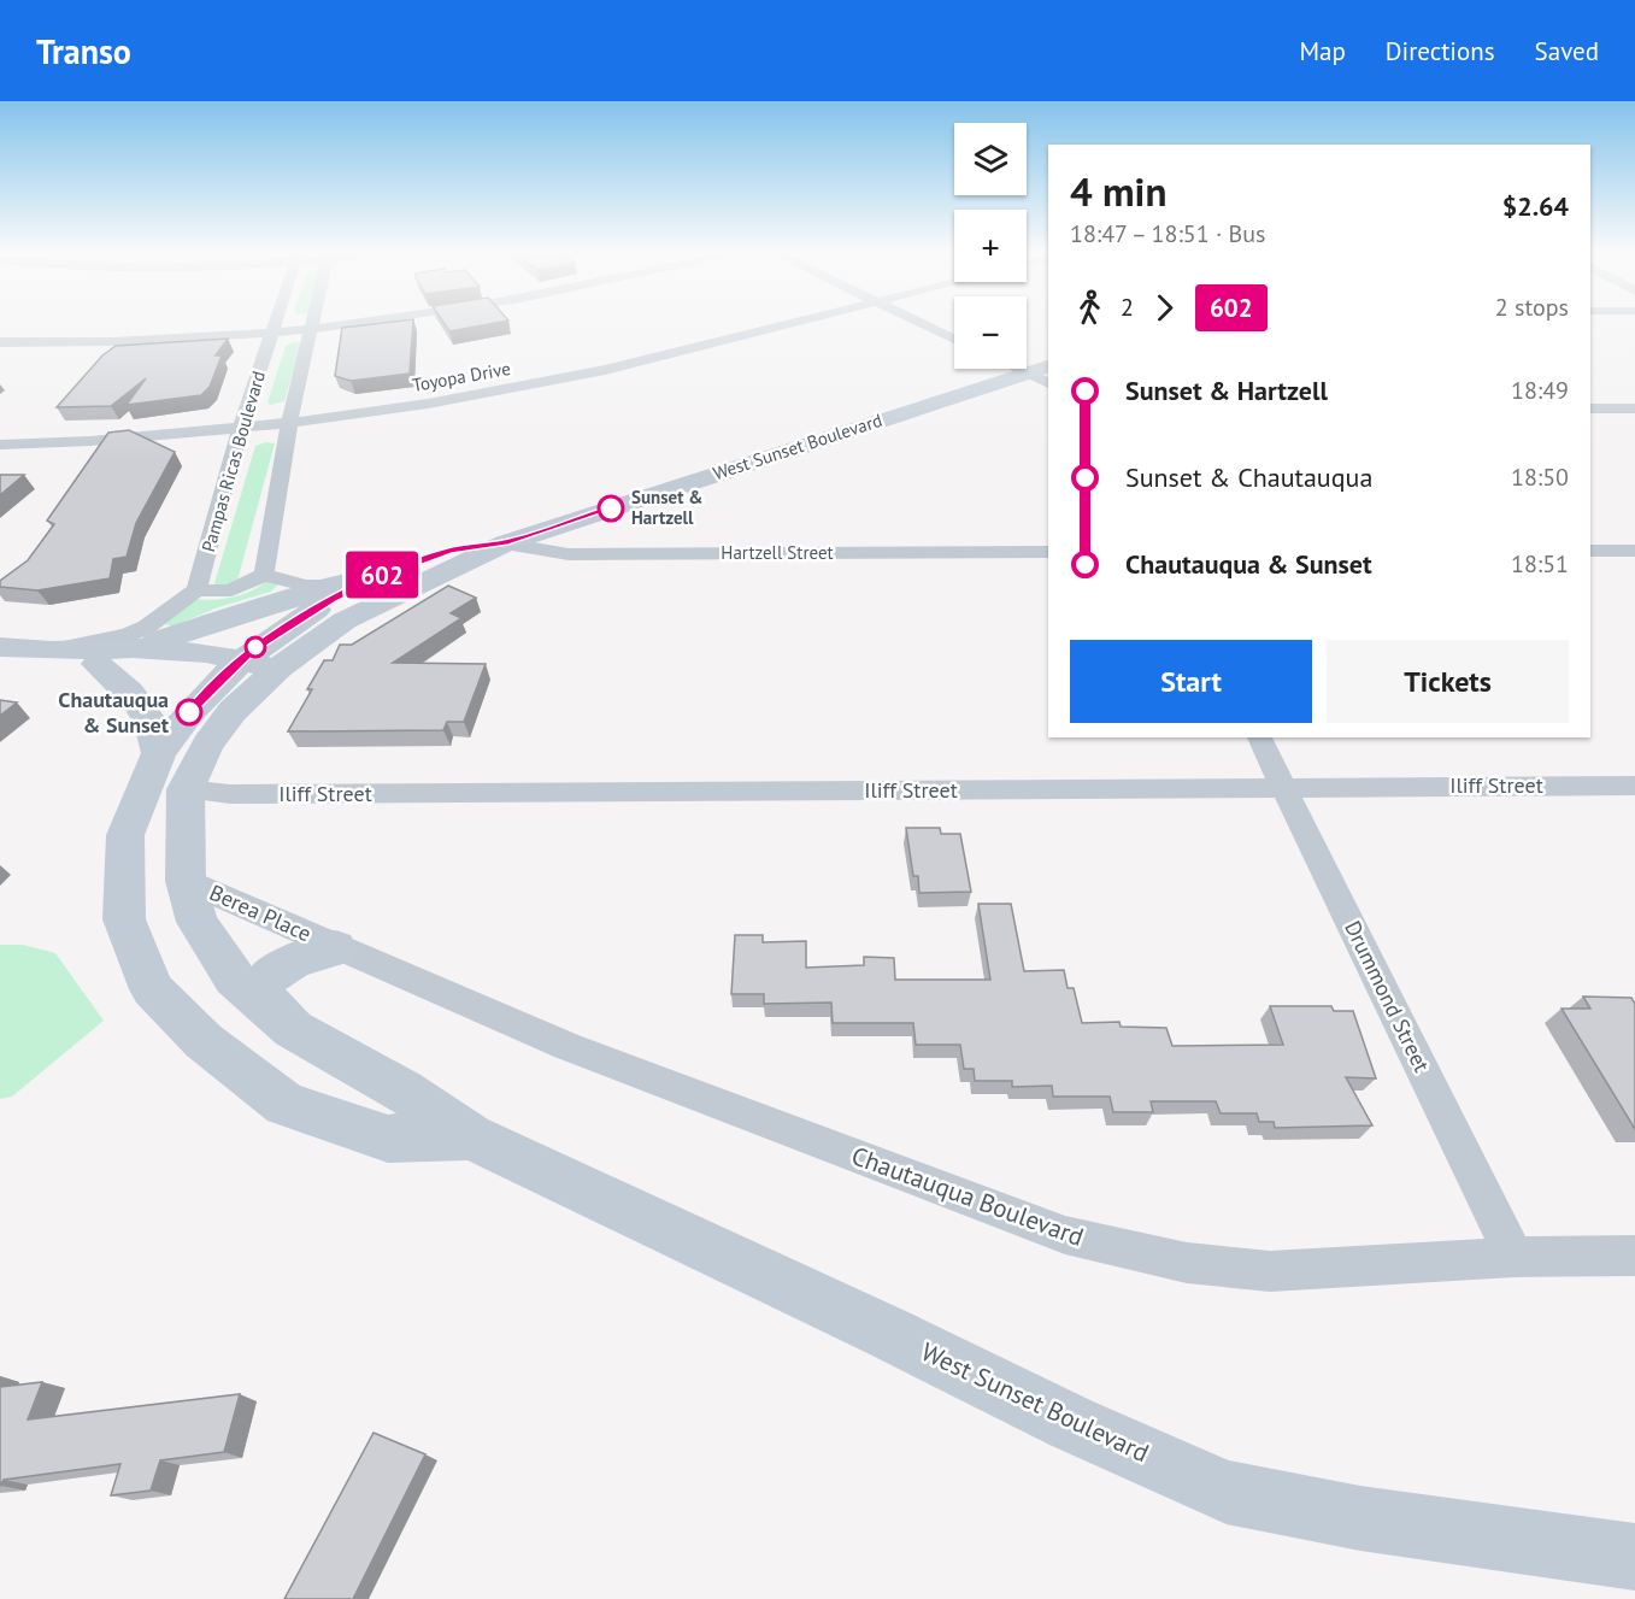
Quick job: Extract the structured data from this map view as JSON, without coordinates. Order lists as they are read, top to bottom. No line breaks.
{"streets":{"main road":["West Sunset Boulevard"],"street":["Toyopa Drive","Pampas Ricas Boulevard","Hartzell Street","Iliff Street","Berea Place","Drummond Street","Chautauqua Boulevard"]},"crossings":[["Toyopa Drive","Pampas Ricas Boulevard"],["West Sunset Boulevard","Hartzell Street"],["West Sunset Boulevard","Iliff Street"],["West Sunset Boulevard","Berea Place"],["Iliff Street","Drummond Street"],["Berea Place","Chautauqua Boulevard"],["Drummond Street","Chautauqua Boulevard"]],"places":["Sunset & Hartzell","Chautauqua & Sunset"],"lines":["bus line 602"],"page":{"header":"Transo","nav":["Map","Directions","Saved"],"on_map":"602","map_buttons":["+","−"],"heading":["4 min","18:47 – 18:51 · Bus","$2.64"],"legs":["2","602","2 stops"],"list":[{"name":"Sunset & Hartzell","value":"18:49"},{"name":"Sunset & Chautauqua","value":"18:50"},{"name":"Chautauqua & Sunset","value":"18:51"}],"buttons":["Start","Tickets"]}}
